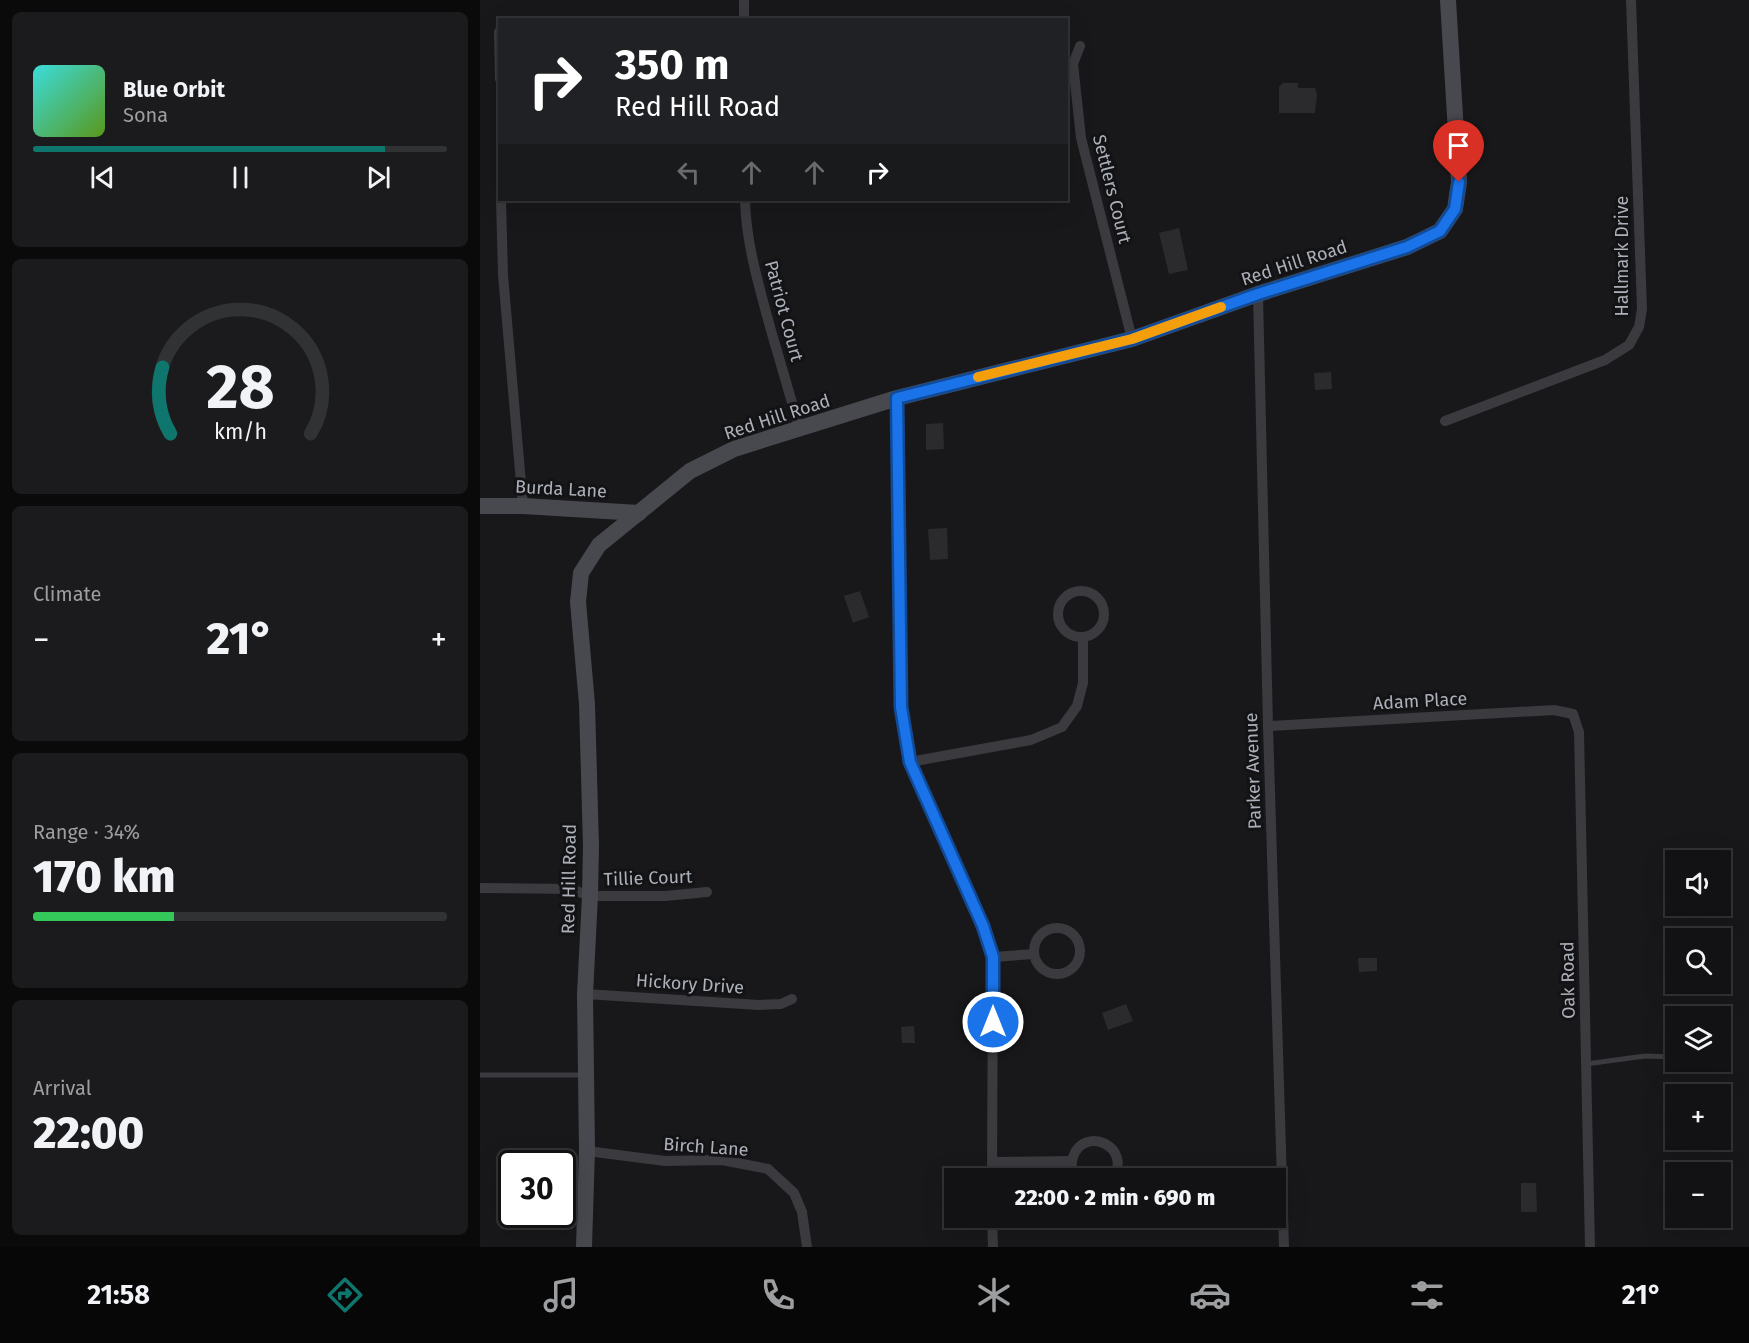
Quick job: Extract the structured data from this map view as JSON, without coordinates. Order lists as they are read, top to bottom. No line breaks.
{"streets":{"street":["Settlers Court","Hallmark Drive","Red Hill Road","Patriot Court","Burda Lane","Adam Place","Parker Avenue","Tillie Court","Oak Road","Hickory Drive","Birch Lane"]},"crossings":[["Settlers Court","Red Hill Road"],["Red Hill Road","Patriot Court"],["Red Hill Road","Burda Lane"],["Red Hill Road","Parker Avenue"],["Red Hill Road","Tillie Court"],["Red Hill Road","Hickory Drive"],["Red Hill Road","Birch Lane"],["Adam Place","Parker Avenue"],["Adam Place","Oak Road"]],"page":{"turn":["350 m","Red Hill Road"],"song":["Blue Orbit","Sona"],"tile":["Climate",["Range · 34%","170 km"],["Arrival","22:00"]],"heat":["−","21°","+"],"map_buttons":["+","−"],"limit":"30","trip":"22:00 · 2 min · 690 m","tabs":["21:58","21°"],"gauge":["28","km/h"]}}
